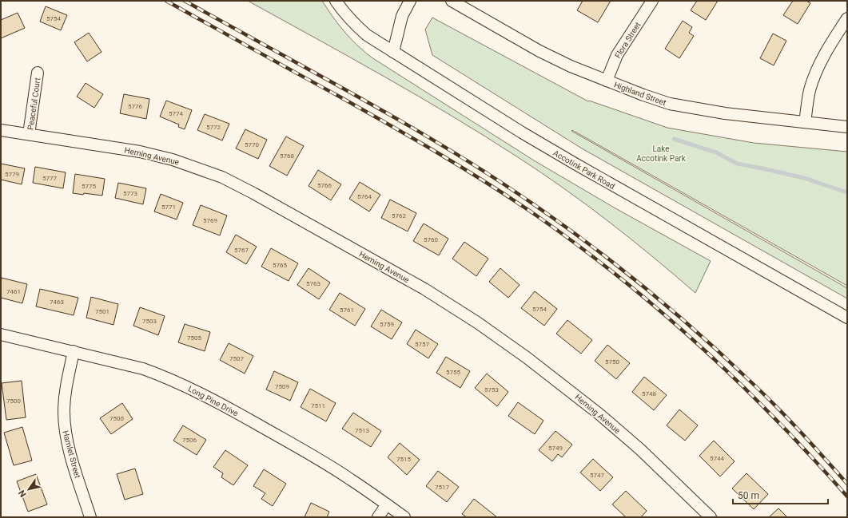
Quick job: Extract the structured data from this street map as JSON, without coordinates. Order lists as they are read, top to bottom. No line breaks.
{"streets":{"street":["Flora Street","Highland Street","Peaceful Court","Heming Avenue","Accotink Park Road","Long Pine Drive","Hamlet Street"]},"crossings":[["Flora Street","Highland Street"],["Peaceful Court","Heming Avenue"],["Long Pine Drive","Hamlet Street"]],"parks":["Lake Accotink Park"],"house_numbers":["5754","5776","5774","5772","5770","5768","5779","5777","5766","5775","5773","5764","5771","5762","5769","5760","5767","5765","5763","7461","7463","5754","5761","7501","7503","5759","7505","5757","7507","5750","5755","7509","5753","5748","7500","7511","7500","7513","7506","5749","5744","7515","5747","7517"],"scale_bar":"50 m","north":"bottom left"}
